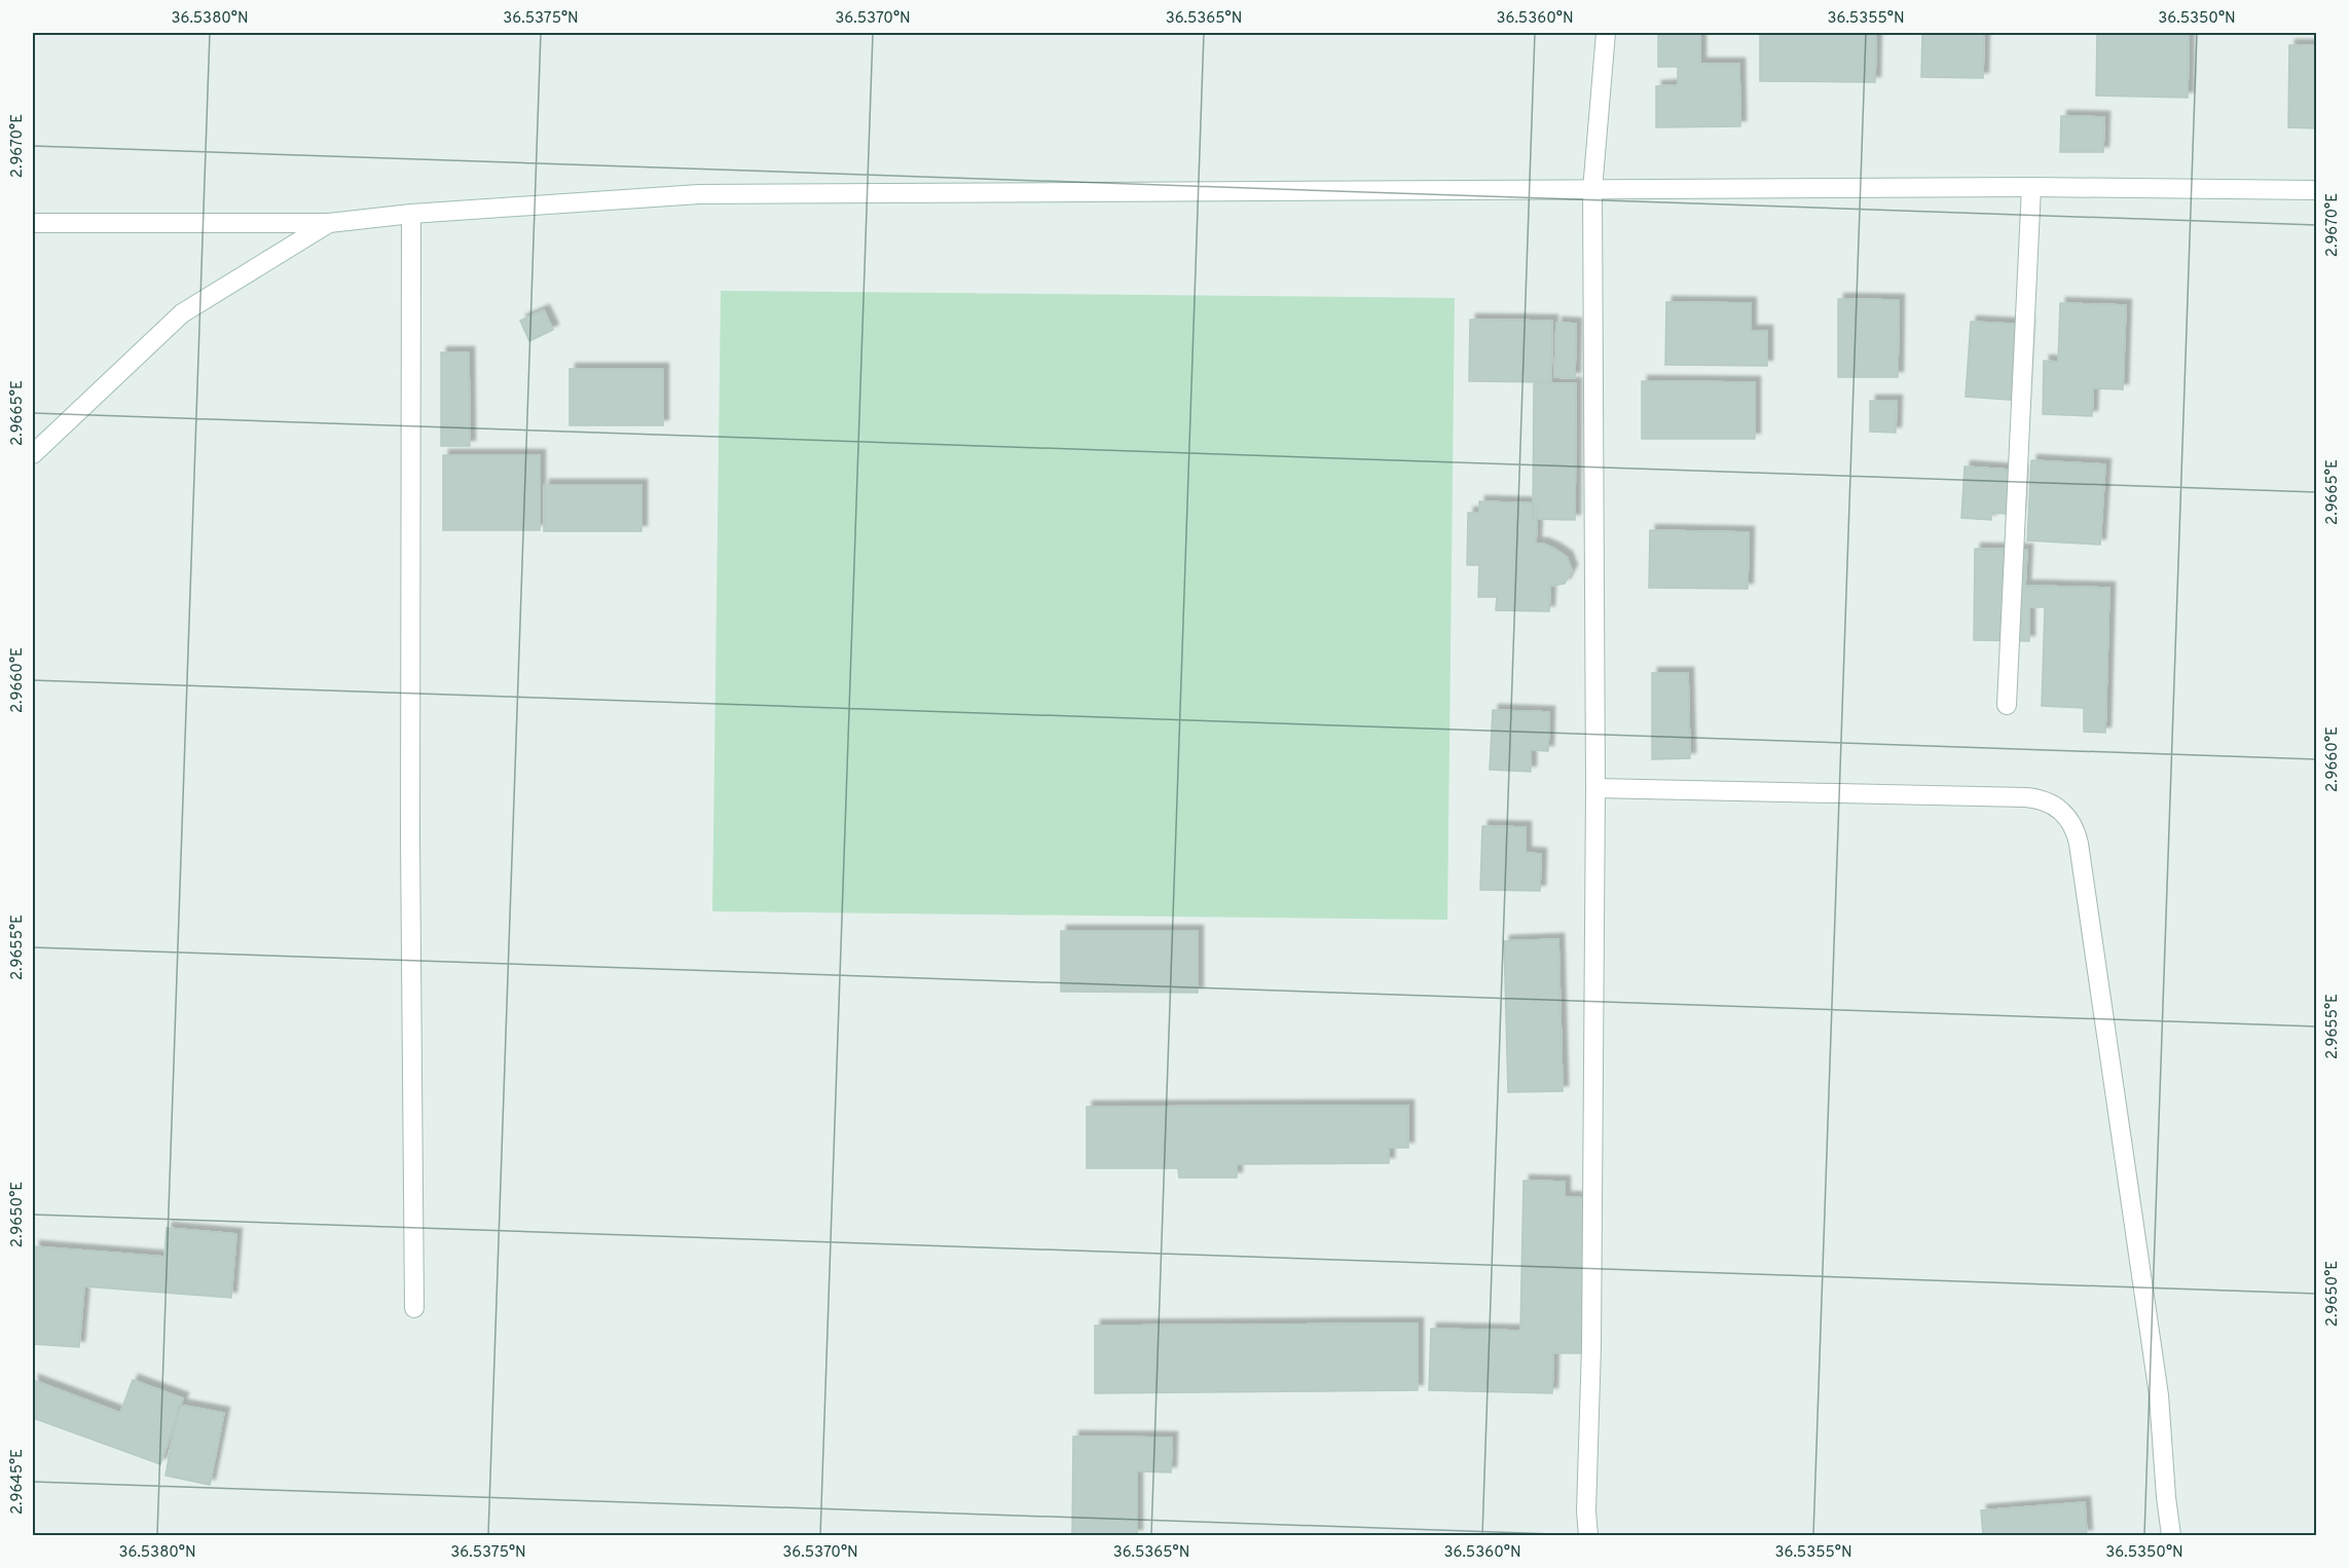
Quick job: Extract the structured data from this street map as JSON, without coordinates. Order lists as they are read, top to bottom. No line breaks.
{"coordinates":["36.5380°N","36.5375°N","36.5370°N","36.5365°N","36.5360°N","36.5355°N","36.5350°N","2.9670°E","2.9665°E","2.9660°E","2.9655°E","2.9650°E","2.9645°E"]}
